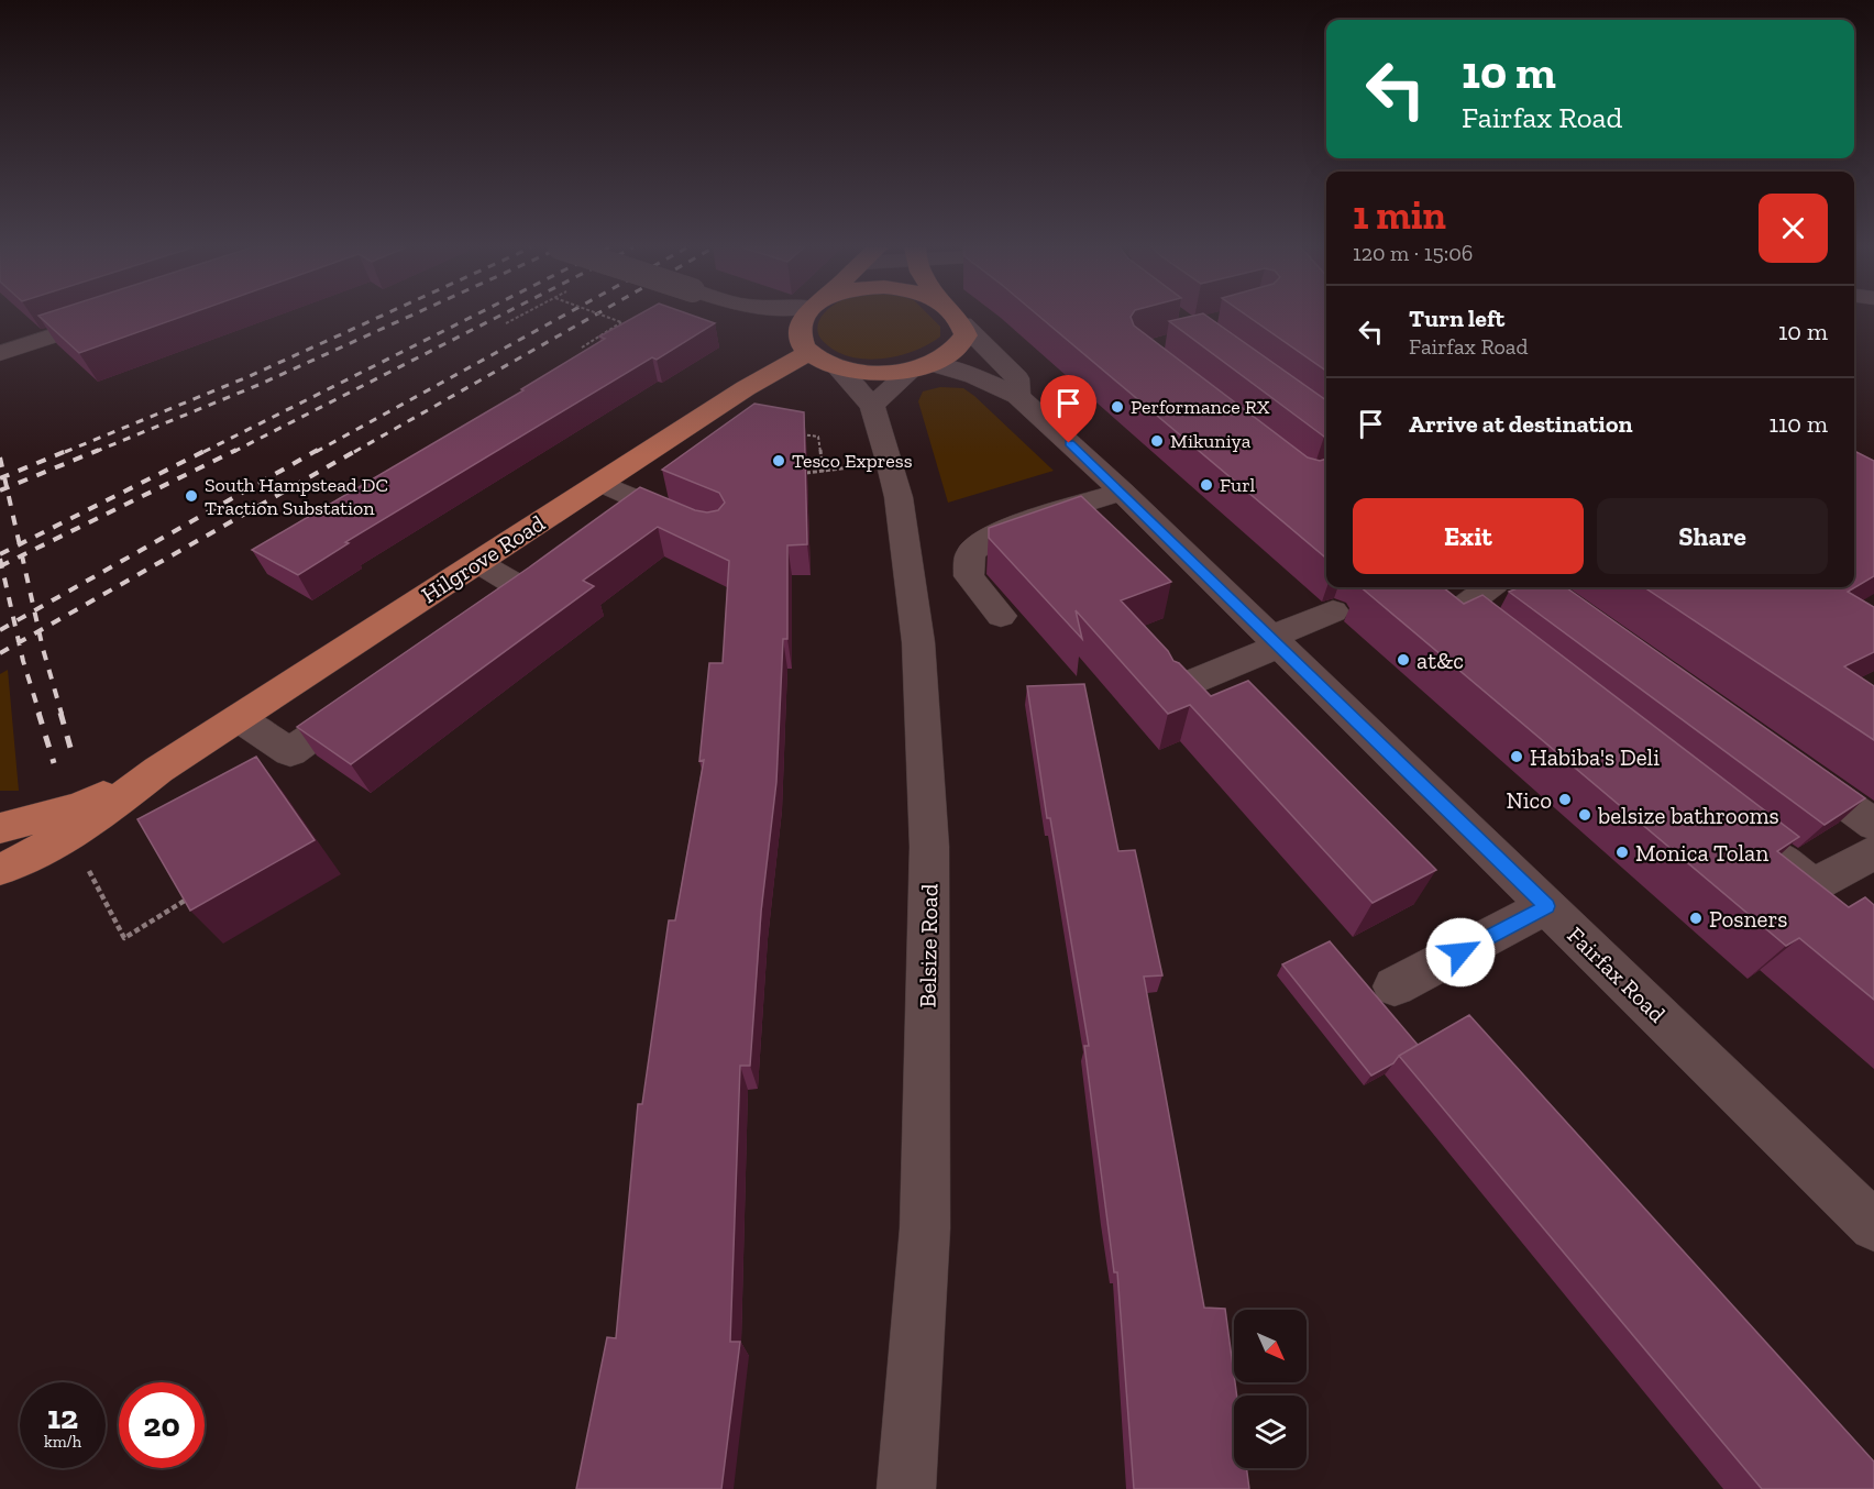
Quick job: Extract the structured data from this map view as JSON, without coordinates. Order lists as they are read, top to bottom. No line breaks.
{"streets":{"main road":["Hilgrove Road"],"street":["Belsize Road","Fairfax Road"]},"crossings":[["Hilgrove Road","Belsize Road"]],"places":["Performance RX","Mikuniya","Tesco Express","Furl","South Hampstead DC Traction Substation","at&c","Habiba's Deli","Nico","belsize bathrooms","Monica Tolan","Posners"],"north":"bottom right","page":{"turn":["10 m","Fairfax Road"],"heading":["1 min","120 m · 15:06"],"list":[{"name":"Turn left","note":"Fairfax Road","value":"10 m"},{"name":"Arrive at destination","value":"110 m"}],"buttons":["Exit","Share"],"speed":"12 km/h","limit":"20"}}
